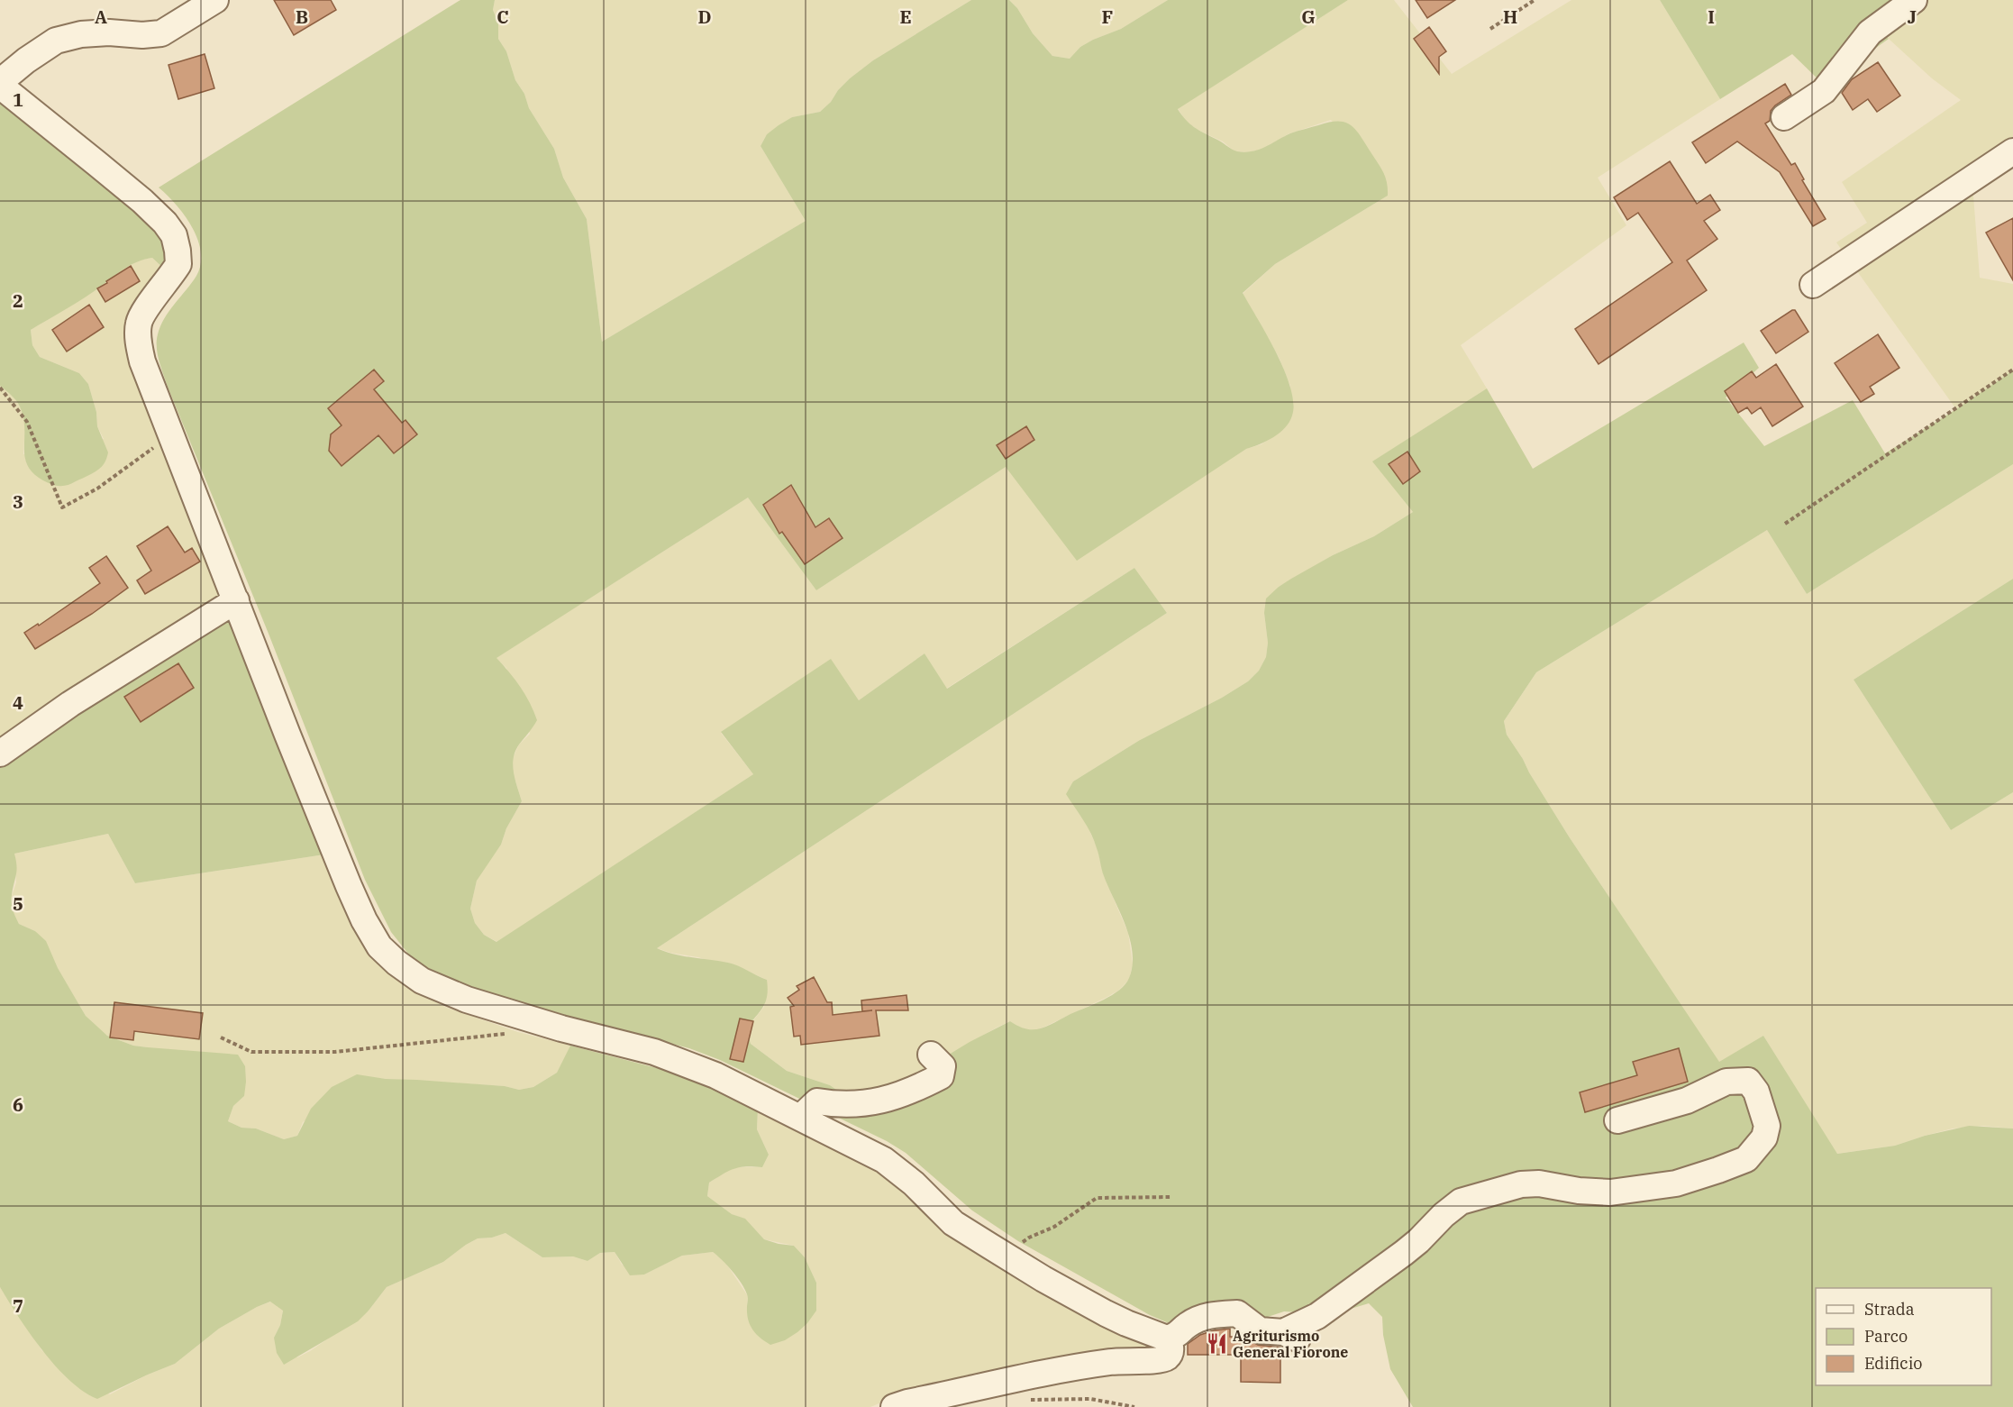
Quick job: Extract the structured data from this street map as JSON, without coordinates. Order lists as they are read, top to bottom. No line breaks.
{"places":{"restaurant":["Agriturismo General Fiorone"]},"legend":["Strada","Parco","Edificio"],"grid":{"columns":["A","B","C","D","E","F","G","H","I","J"],"rows":["1","2","3","4","5","6","7"]}}
